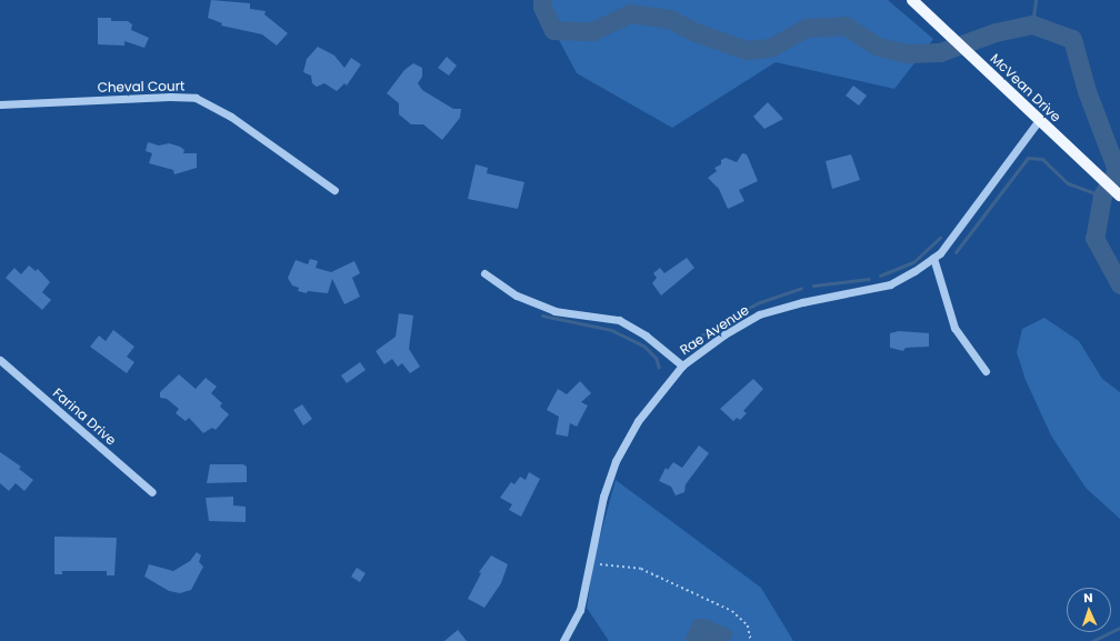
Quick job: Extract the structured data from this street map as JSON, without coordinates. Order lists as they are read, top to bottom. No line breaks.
{"streets":{"main road":["McVean Drive"],"street":["Cheval Court","Rae Avenue","Farina Drive"]},"crossings":[["McVean Drive","Rae Avenue"]],"north":"top"}
